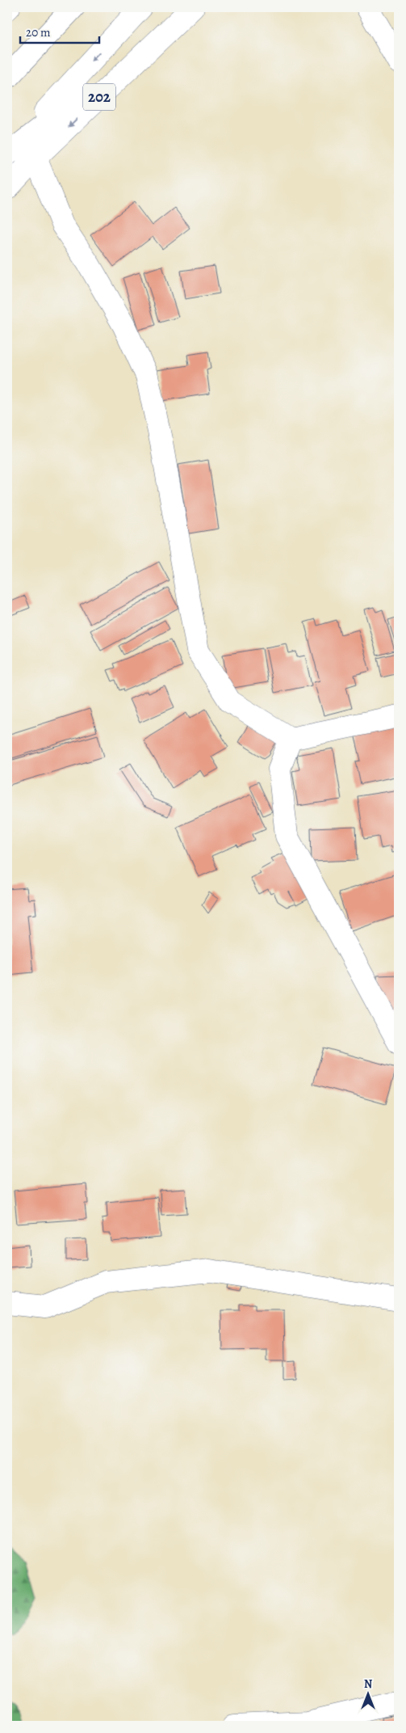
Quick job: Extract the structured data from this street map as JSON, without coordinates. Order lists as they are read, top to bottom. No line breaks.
{"streets":{"main road":["202"]},"scale_bar":"20 m","north":"top"}
